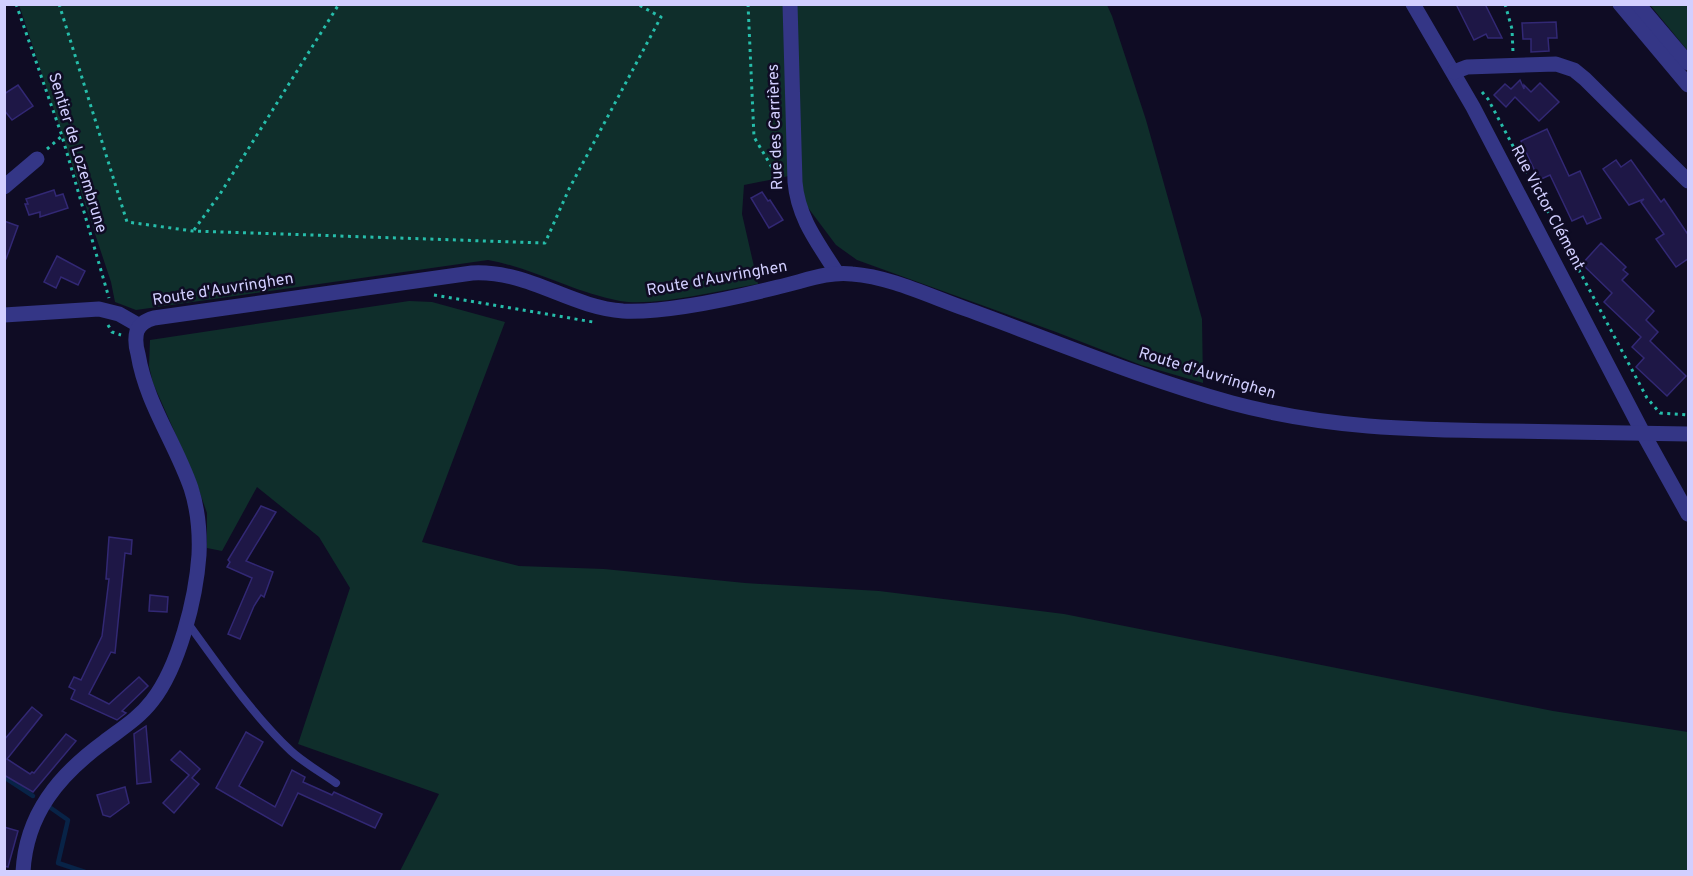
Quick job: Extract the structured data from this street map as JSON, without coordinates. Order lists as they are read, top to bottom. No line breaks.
{"streets":{"street":["Rue des Carrières","Rue Victor Clément","Route d'Auvringhen"],"path":["Sentier de Lozembrune"]},"crossings":[["Rue des Carrières","Route d'Auvringhen"],["Rue Victor Clément","Route d'Auvringhen"]]}
